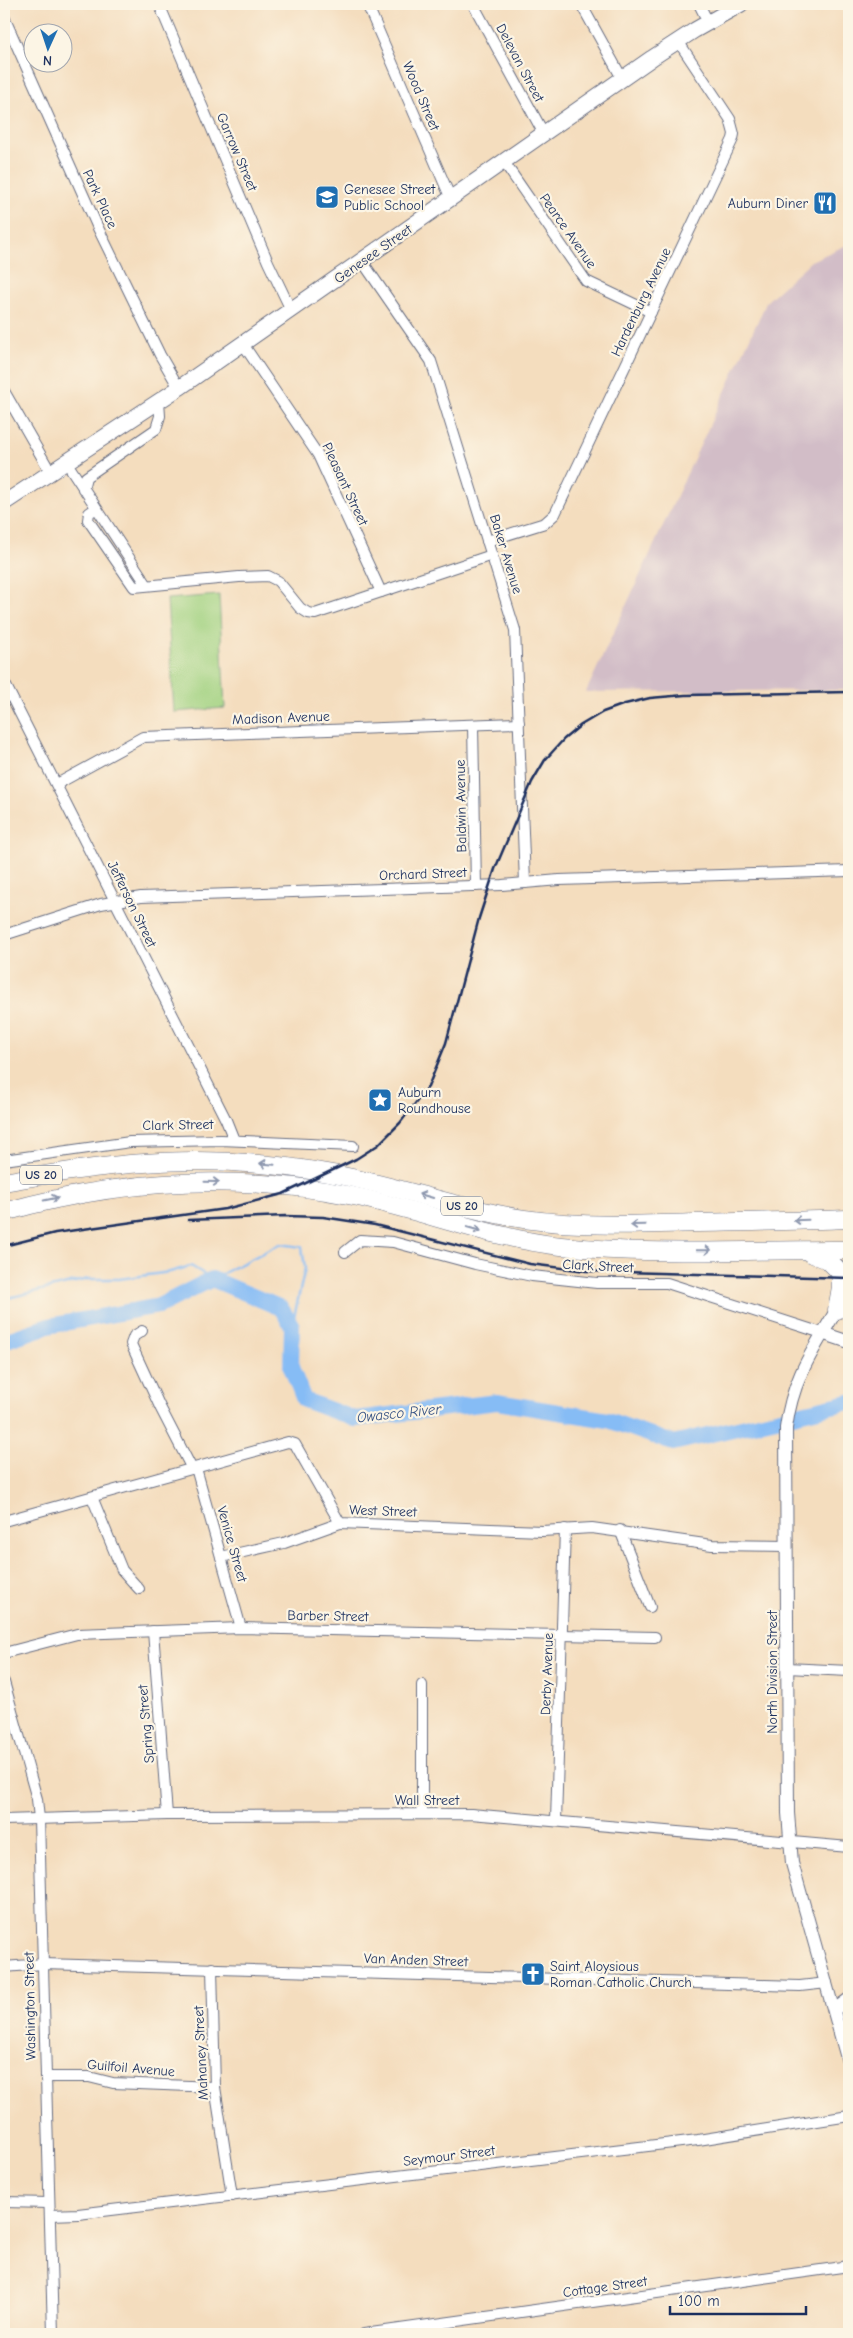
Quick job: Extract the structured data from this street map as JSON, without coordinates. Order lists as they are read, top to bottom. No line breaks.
{"streets":{"highway":["US 20"],"main road":["Genesee Street"],"street":["Delevan Street","Wood Street","Garrow Street","Park Place","Pearce Avenue","Hardenburg Avenue","Pleasant Street","Baker Avenue","Madison Avenue","Baldwin Avenue","Orchard Street","Jefferson Street","Clark Street","West Street","Venice Street","Barber Street","North Division Street","Derby Avenue","Spring Street","Wall Street","Van Anden Street","Washington Street","Mahaney Street","Guilfoil Avenue","Seymour Street","Cottage Street"]},"crossings":[["Delevan Street","Genesee Street"],["Wood Street","Genesee Street"],["Garrow Street","Genesee Street"],["Park Place","Genesee Street"],["Pearce Avenue","Genesee Street"],["Pearce Avenue","Hardenburg Avenue"],["Genesee Street","Hardenburg Avenue"],["Genesee Street","Pleasant Street"],["Genesee Street","Baker Avenue"],["Hardenburg Avenue","Baker Avenue"],["Baker Avenue","Madison Avenue"],["Baker Avenue","Orchard Street"],["Madison Avenue","Baldwin Avenue"],["Madison Avenue","Jefferson Street"],["Baldwin Avenue","Orchard Street"],["Orchard Street","Jefferson Street"],["Jefferson Street","Clark Street"],["Clark Street","North Division Street"],["West Street","Venice Street"],["West Street","North Division Street"],["West Street","Derby Avenue"],["Venice Street","Barber Street"],["Barber Street","Derby Avenue"],["Barber Street","Spring Street"],["North Division Street","Wall Street"],["North Division Street","Van Anden Street"],["Derby Avenue","Wall Street"],["Spring Street","Wall Street"],["Wall Street","Washington Street"],["Van Anden Street","Washington Street"],["Van Anden Street","Mahaney Street"],["Washington Street","Guilfoil Avenue"],["Washington Street","Seymour Street"],["Mahaney Street","Guilfoil Avenue"],["Mahaney Street","Seymour Street"]],"water":["Owasco River"],"places":{"school or university":["Genesee Street Public School"],"restaurant":["Auburn Diner"],"place":["Auburn Roundhouse"],"church":["Saint Aloysious Roman Catholic Church"]},"scale_bar":"100 m","north":"bottom"}
